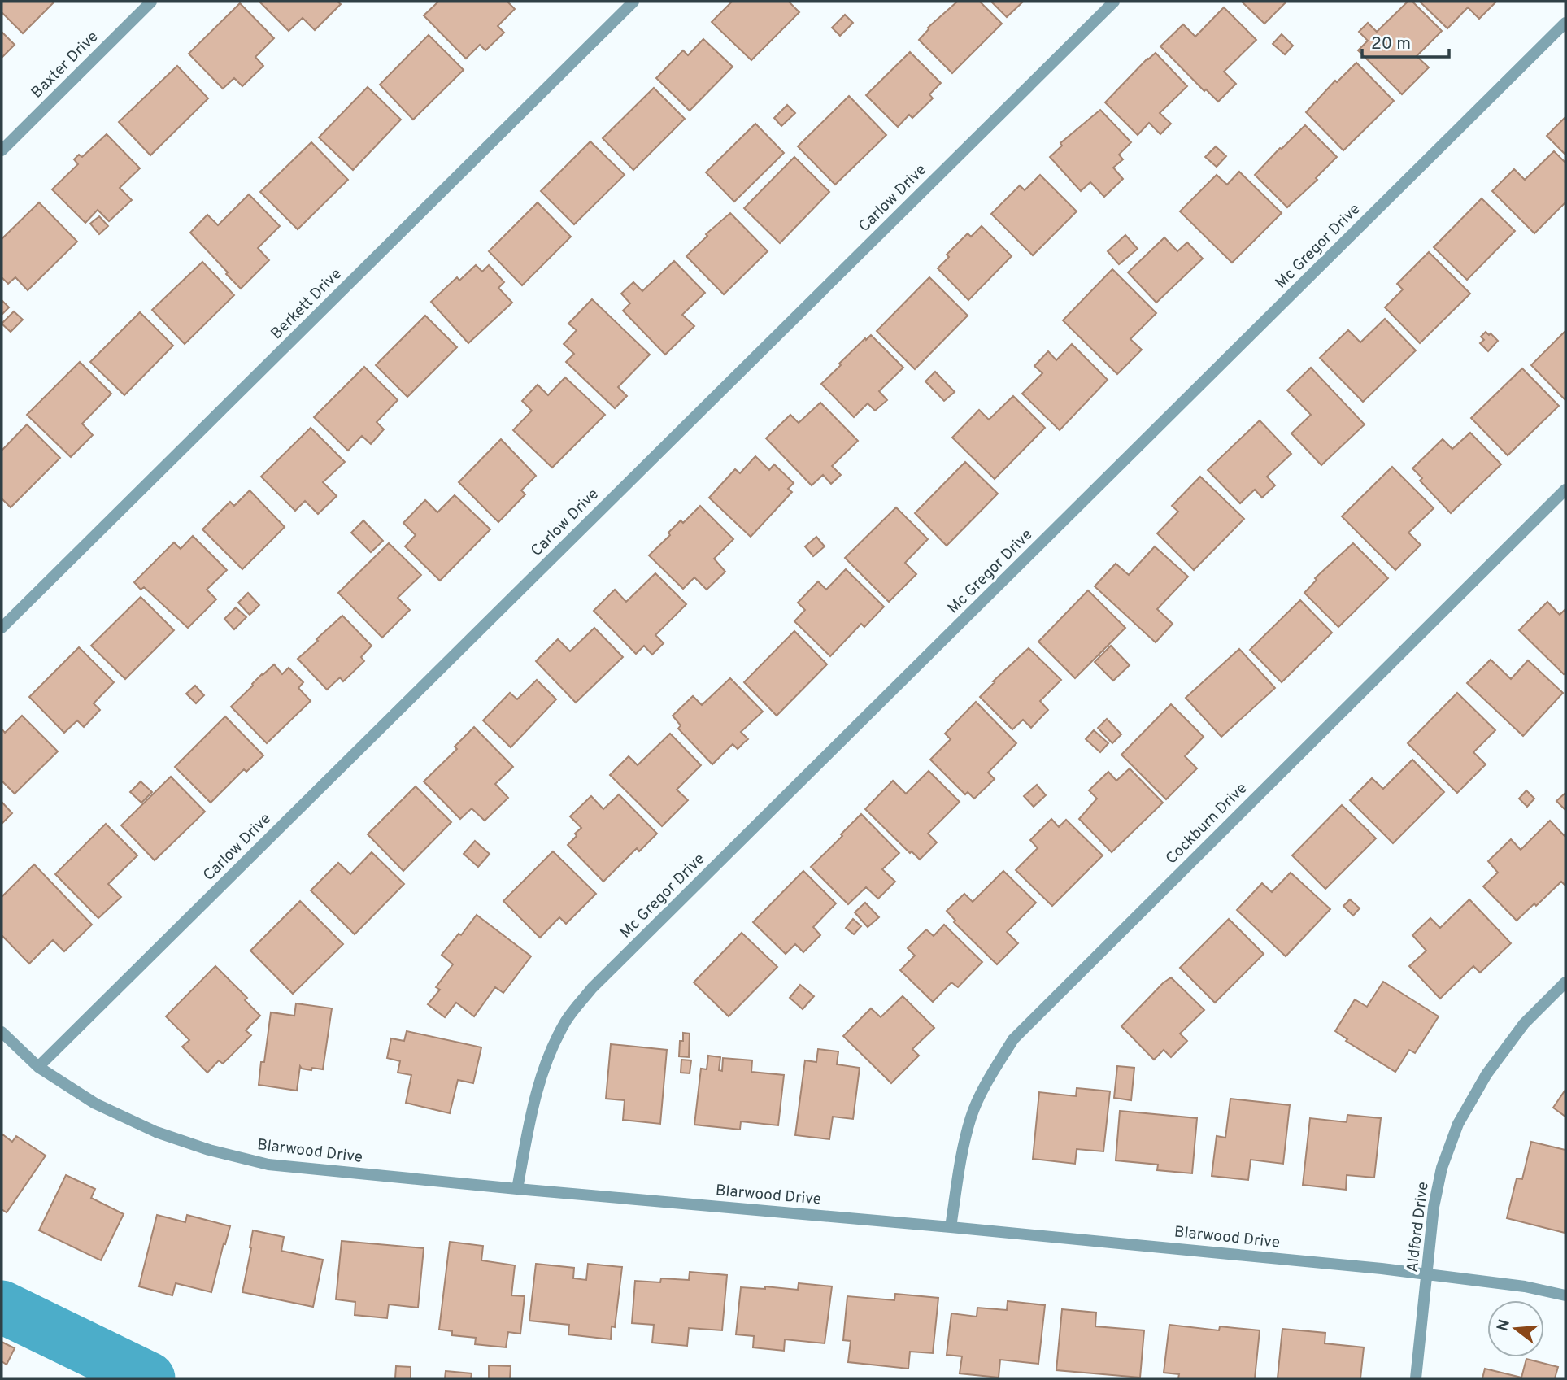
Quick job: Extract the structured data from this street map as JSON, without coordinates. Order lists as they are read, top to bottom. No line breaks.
{"streets":{"street":["Baxter Drive","Carlow Drive","Mc Gregor Drive","Berkett Drive","Cockburn Drive","Blarwood Drive","Aldford Drive"]},"crossings":[["Carlow Drive","Blarwood Drive"],["Mc Gregor Drive","Blarwood Drive"],["Cockburn Drive","Blarwood Drive"],["Blarwood Drive","Aldford Drive"]],"scale_bar":"20 m","north":"left"}
